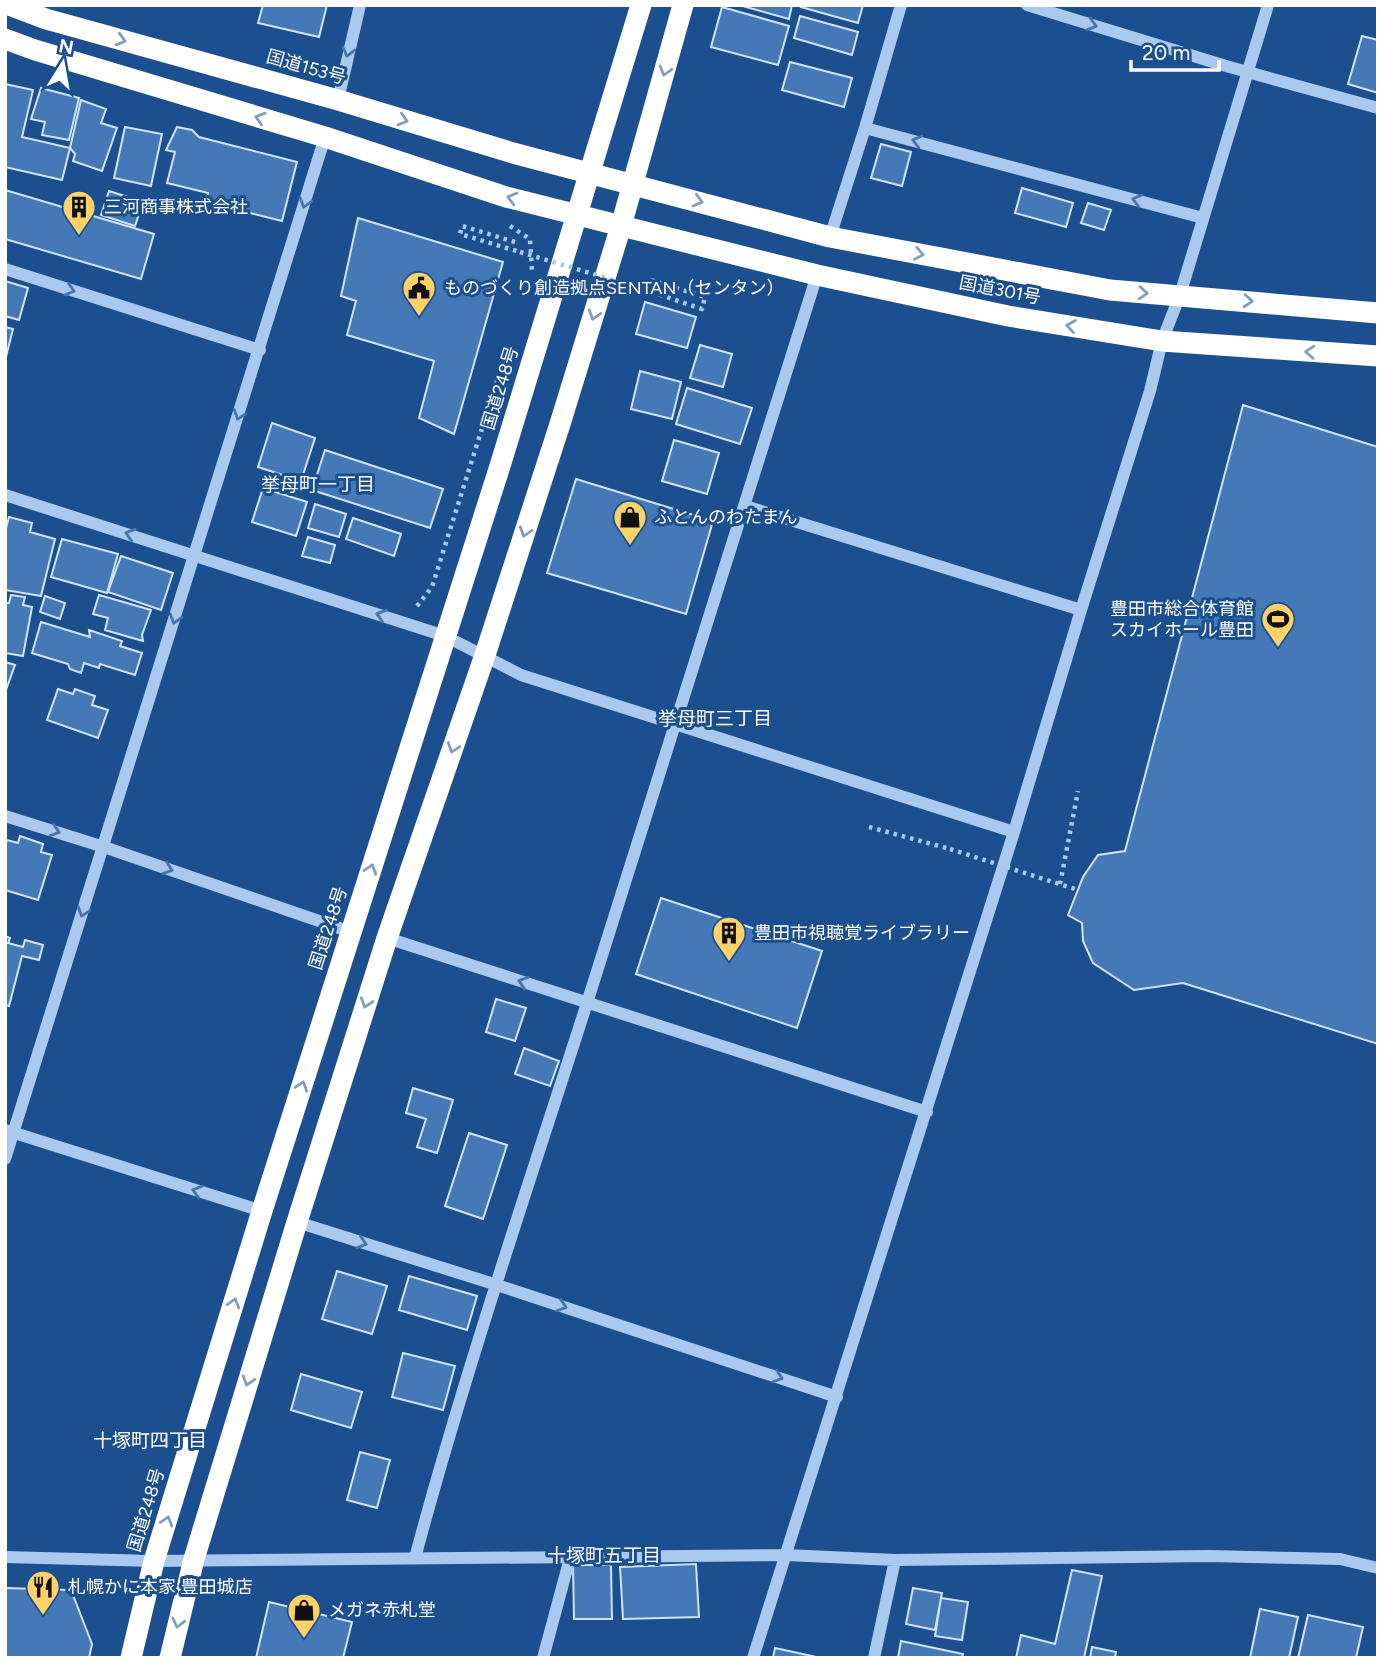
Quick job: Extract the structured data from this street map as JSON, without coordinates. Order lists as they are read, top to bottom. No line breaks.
{"streets":{"highway":["国道153号","国道301号","国道248号"]},"crossings":[["国道153号","国道301号"]],"districts":["挙母町一丁目","挙母町三丁目","十塚町四丁目","十塚町五丁目"],"places":{"building":["三河商事株式会社","豊田市視聴覚ライブラリー"],"public building":["ものづくり創造拠点SENTAN（センタン）"],"shop":["ふとんのわたまん","メガネ赤札堂"],"sports":["豊田市総合体育館 スカイホール豊田"],"restaurant":["札幌かに本家 豊田城店"]},"scale_bar":"20 m","north":"top"}
